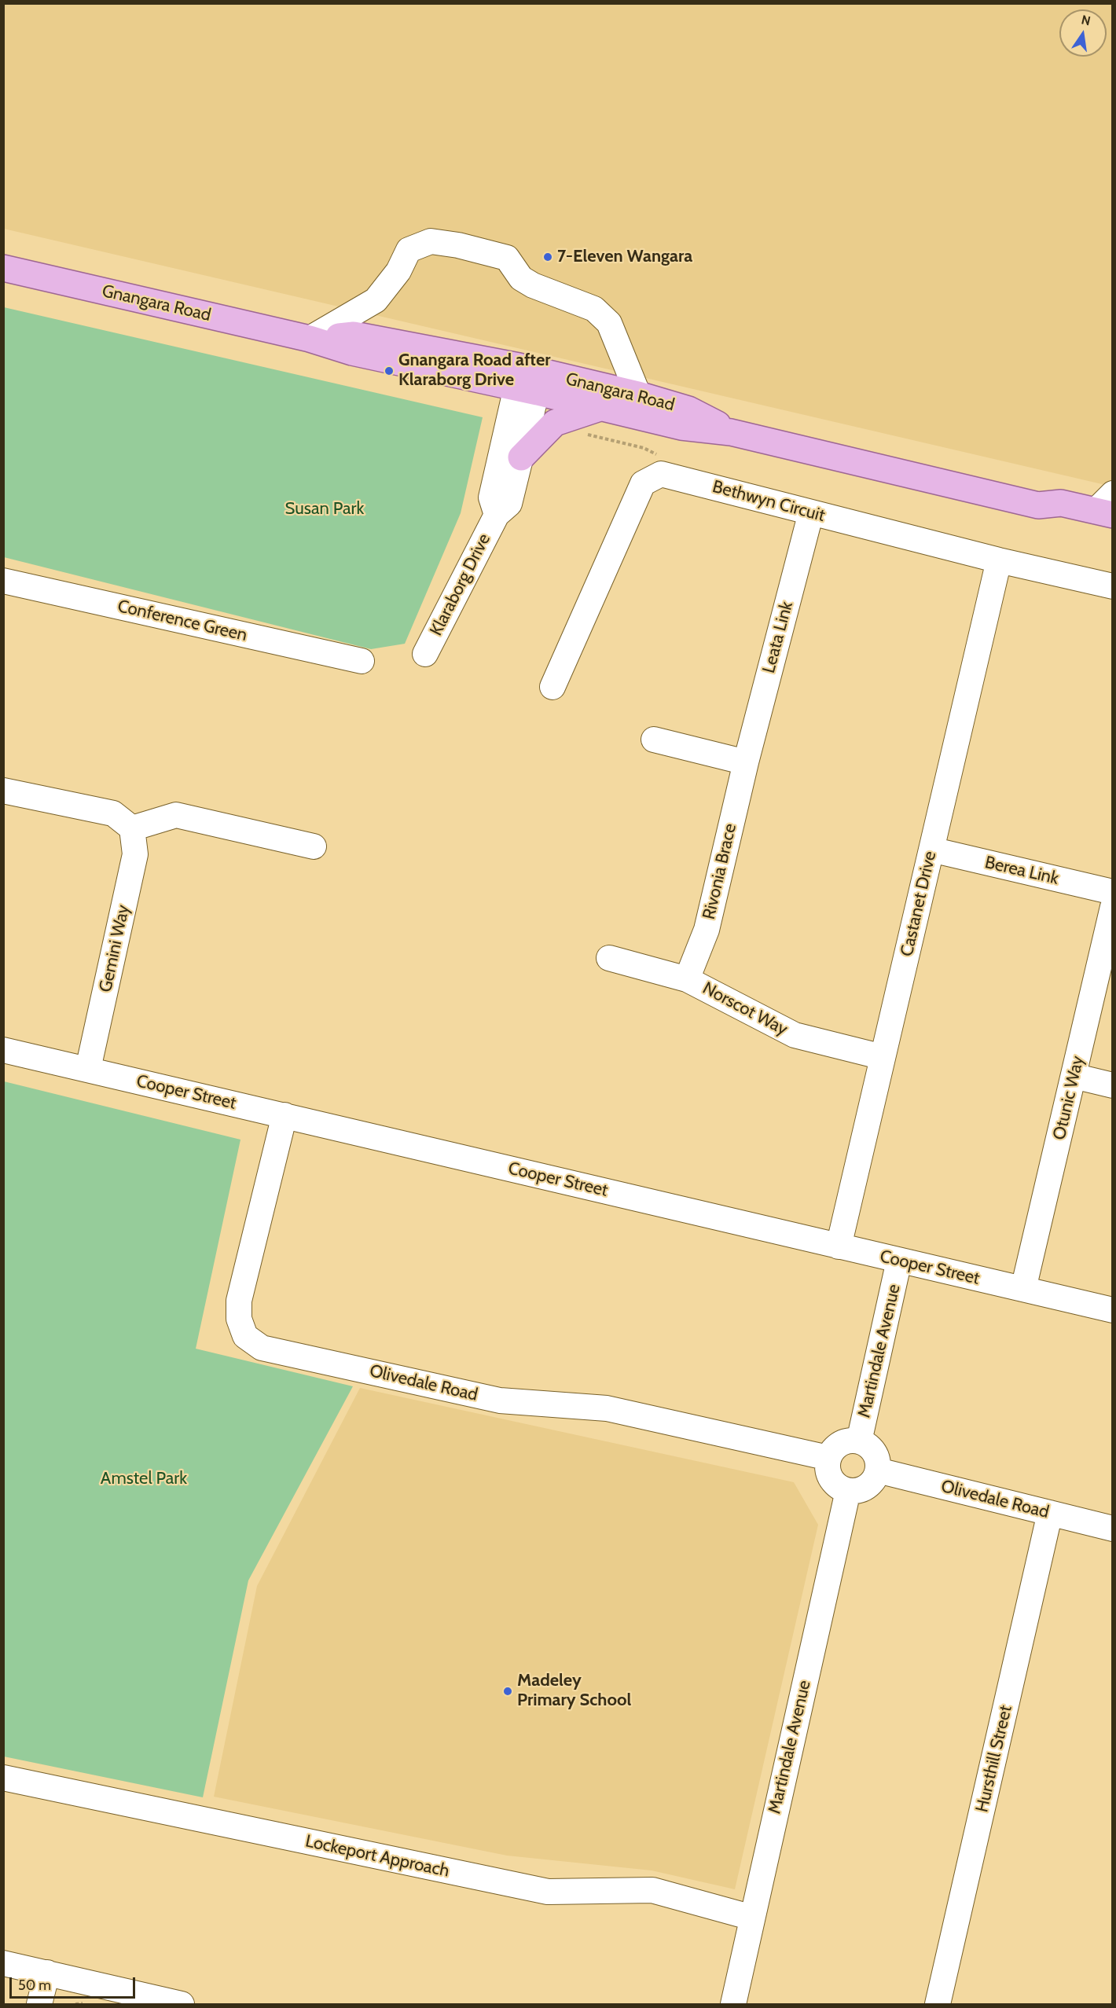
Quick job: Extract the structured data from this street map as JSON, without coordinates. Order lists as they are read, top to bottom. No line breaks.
{"streets":{"main road":["Gnangara Road"],"street":["Bethwyn Circuit","Klaraborg Drive","Conference Green","Leata Link","Berea Link","Rivonia Brace","Castanet Drive","Gemini Way","Norscot Way","Cooper Street","Otunic Way","Martindale Avenue","Olivedale Road","Hursthill Street","Lockeport Approach"]},"crossings":[["Gnangara Road","Klaraborg Drive"],["Bethwyn Circuit","Leata Link"],["Bethwyn Circuit","Castanet Drive"],["Leata Link","Rivonia Brace"],["Berea Link","Castanet Drive"],["Rivonia Brace","Norscot Way"],["Castanet Drive","Norscot Way"],["Castanet Drive","Cooper Street"],["Gemini Way","Cooper Street"],["Cooper Street","Otunic Way"],["Cooper Street","Martindale Avenue"],["Cooper Street","Olivedale Road"],["Martindale Avenue","Olivedale Road"],["Martindale Avenue","Lockeport Approach"],["Olivedale Road","Hursthill Street"]],"parks":["Susan Park","Amstel Park"],"places":["7-Eleven Wangara","Gnangara Road after Klaraborg Drive","Madeley Primary School"],"scale_bar":"50 m","north":"top"}
